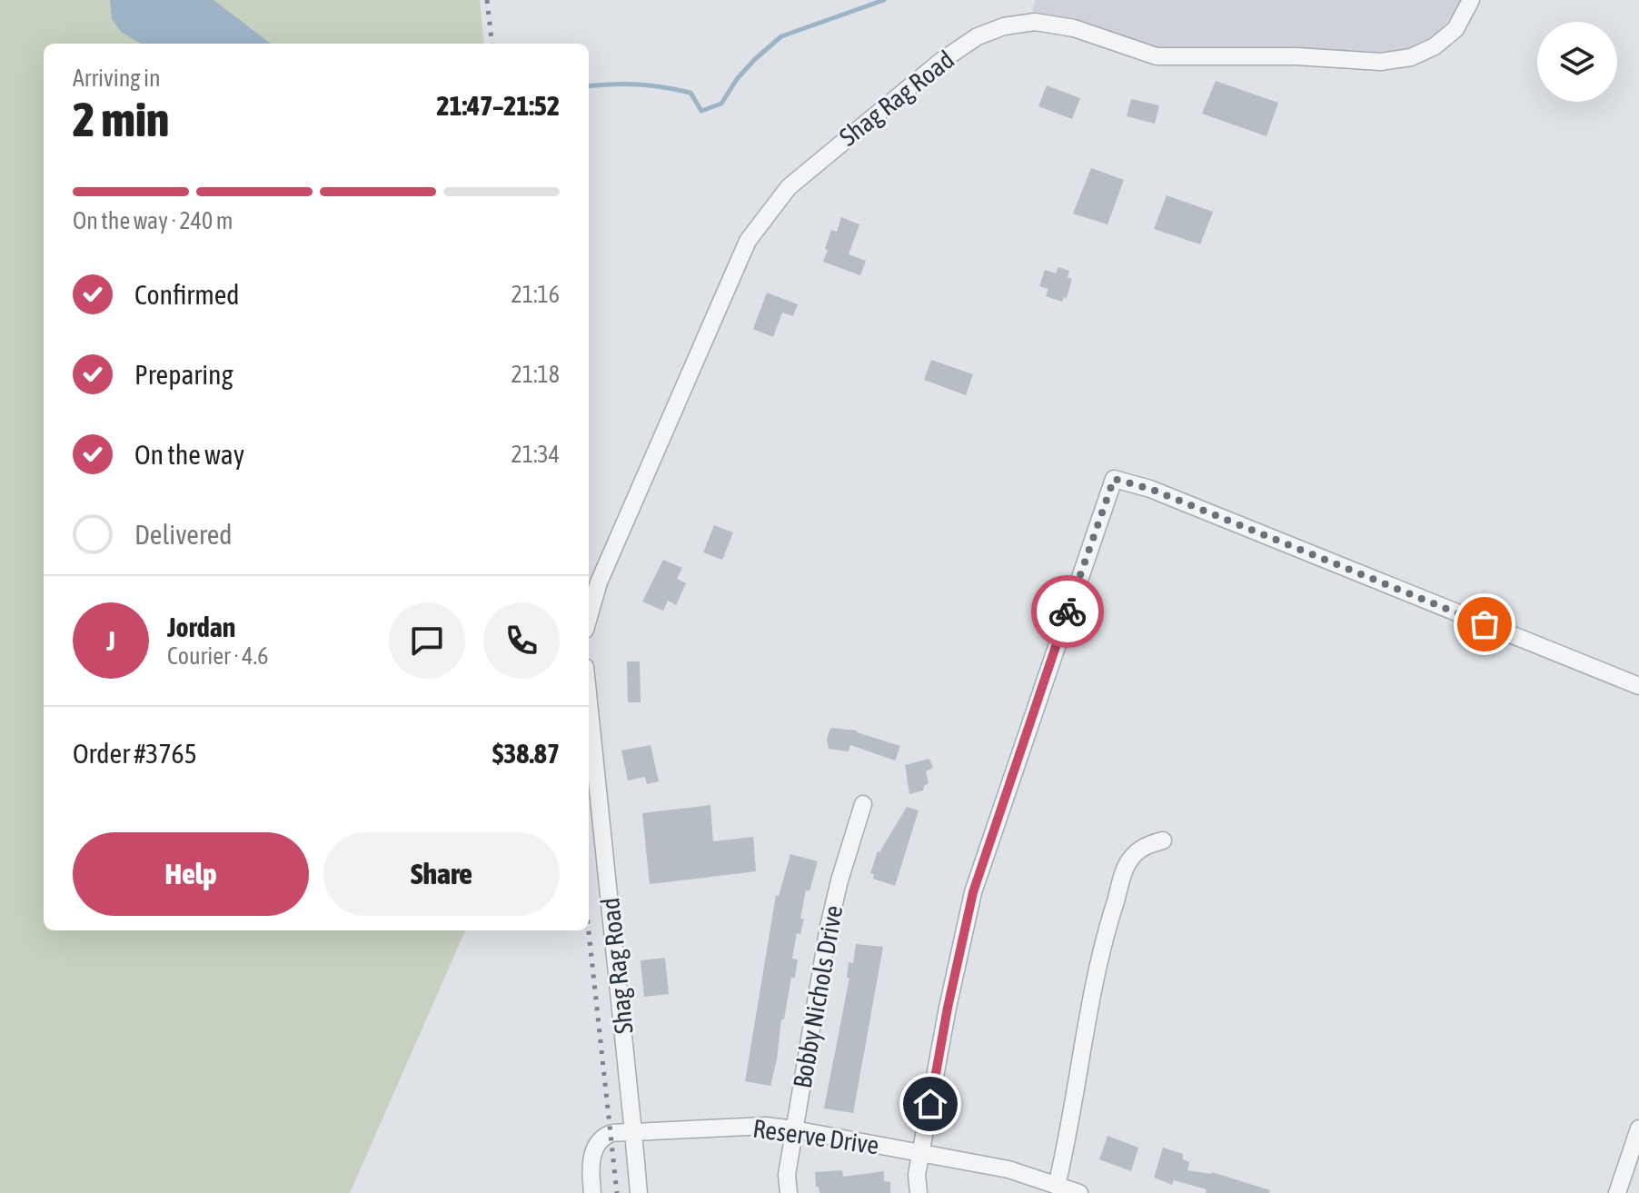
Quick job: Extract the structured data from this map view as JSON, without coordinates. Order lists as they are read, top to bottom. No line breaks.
{"streets":{"street":["Shag Rag Road","Bobby Nichols Drive","Reserve Drive"]},"crossings":[["Shag Rag Road","Reserve Drive"],["Bobby Nichols Drive","Reserve Drive"]],"page":{"heading":["2 min","Arriving in","21:47–21:52"],"panel":["Jordan","Courier · 4.6","Order #3765","$38.87"],"bar":"On the way · 240 m","list":[["Confirmed","21:16"],["Preparing","21:18"],["On the way","21:34"],"Delivered"],"round":"J","buttons":["Help","Share"]}}
